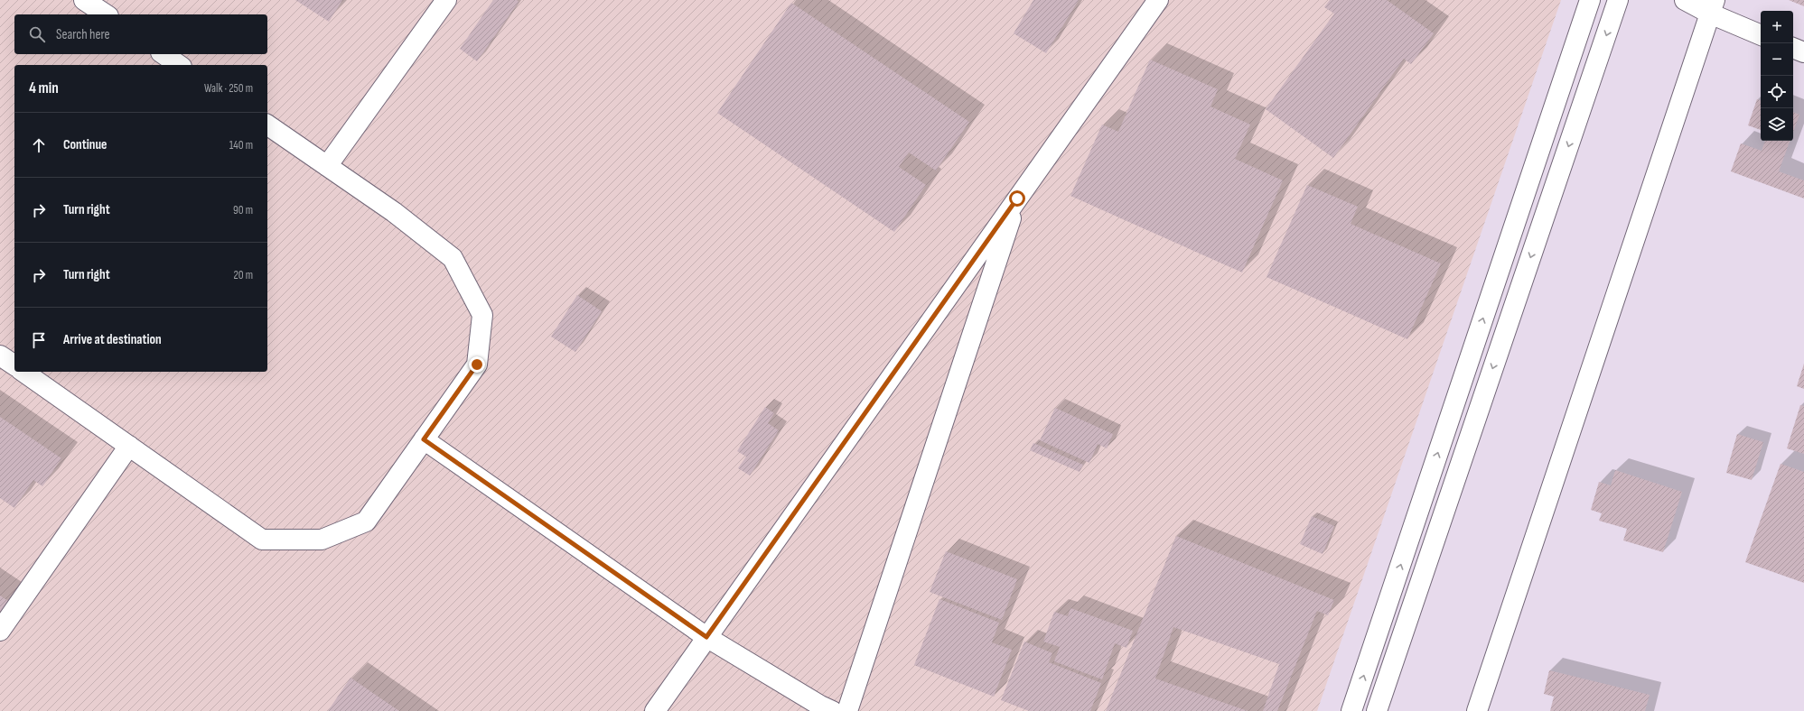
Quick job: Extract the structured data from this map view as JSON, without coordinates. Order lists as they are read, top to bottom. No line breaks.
{"page":{"map_buttons":["+","−"],"search":"Search here","heading":["4 min","Walk · 250 m"],"list":[["Continue","140 m"],["Turn right","90 m"],["Turn right","20 m"],"Arrive at destination"]}}
